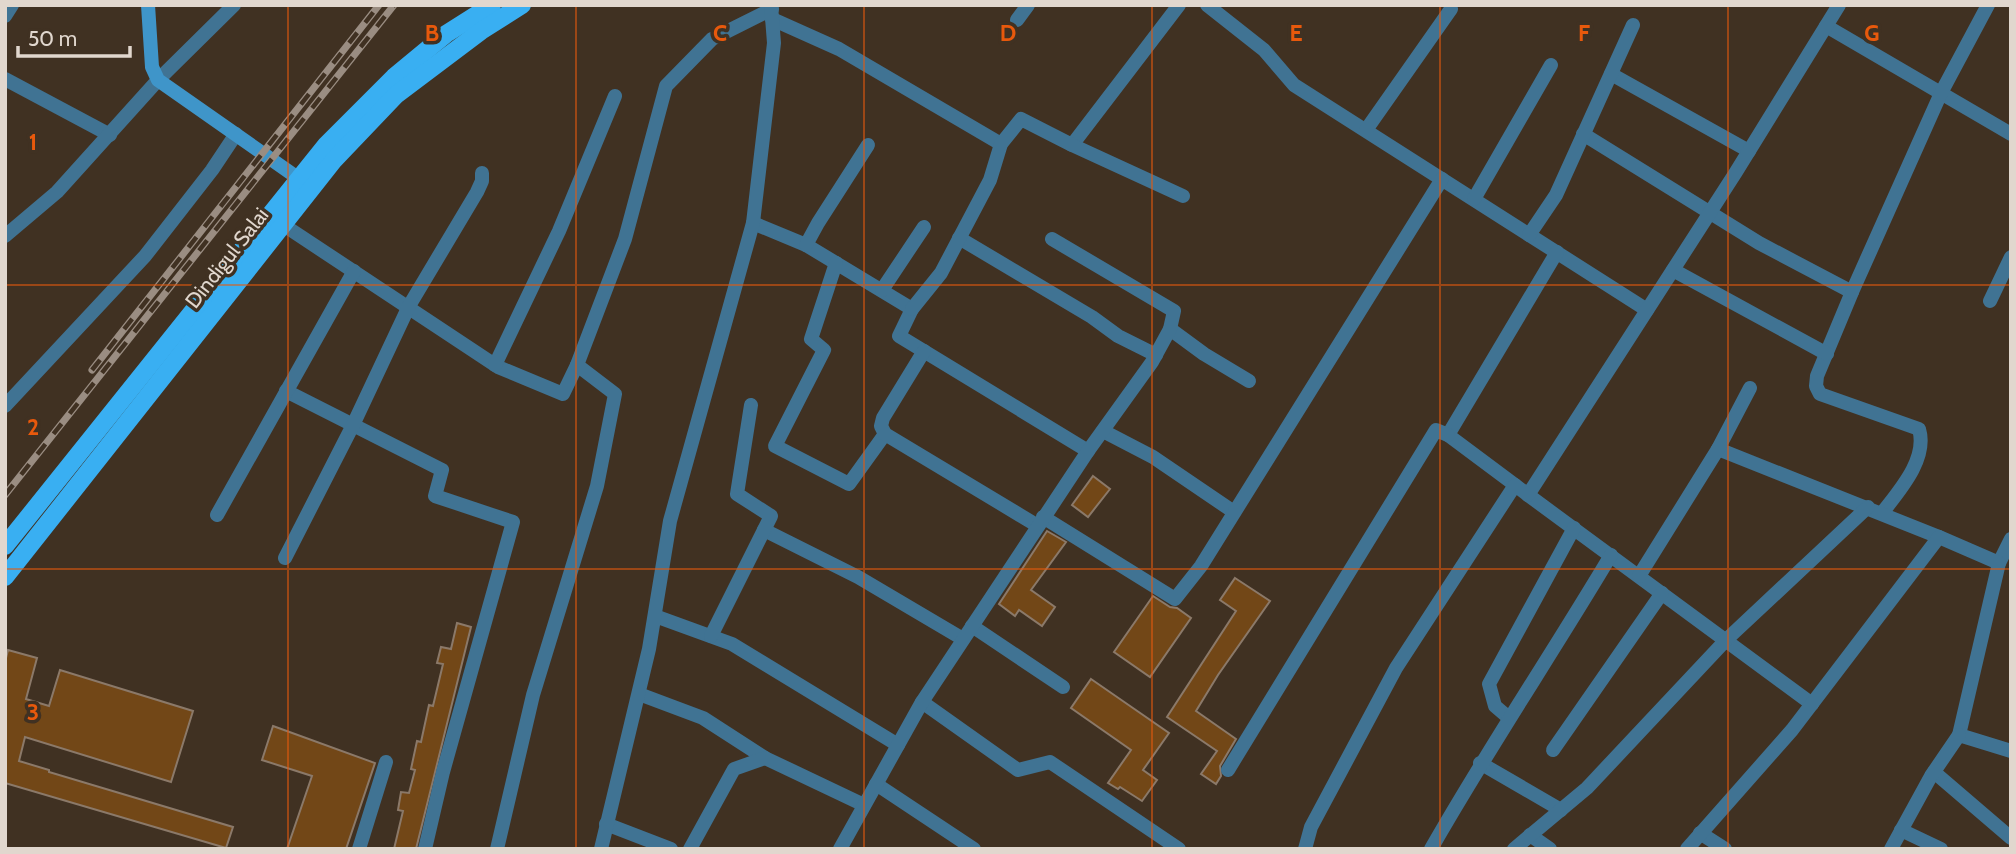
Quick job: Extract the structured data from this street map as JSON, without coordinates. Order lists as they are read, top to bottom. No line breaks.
{"streets":{"main road":["Dindigul Salai"]},"scale_bar":"50 m","grid":{"columns":["B","C","D","E","F","G"],"rows":["1","2","3"]}}
